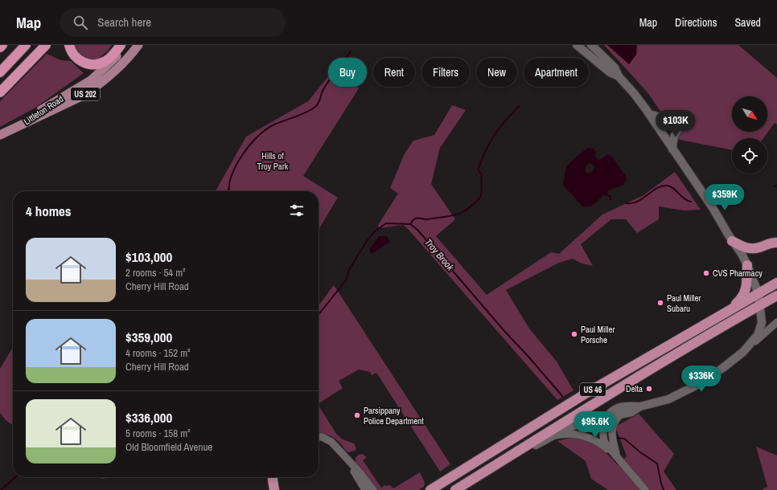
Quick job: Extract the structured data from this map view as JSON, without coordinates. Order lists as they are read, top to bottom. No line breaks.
{"streets":{"highway":["US 46"],"main road":["US 202","Littleton Road"]},"water":["Troy Brook"],"parks":["Hills of Troy Park"],"places":["CVS Pharmacy","Paul Miller Subaru","Paul Miller Porsche","Delta","Parsippany Police Department"],"north":"bottom right","page":{"header":"Map","search":"Search here","nav":["Map","Directions","Saved"],"chip":["Buy","Rent","Filters","New","Apartment"],"price":["$103K","$359K","$336K","$95.6K"],"heading":"4 homes","list":[{"name":"$103,000","note":"2 rooms · 54 m² · Cherry Hill Road"},{"name":"$359,000","note":"4 rooms · 152 m² · Cherry Hill Road"},{"name":"$336,000","note":"5 rooms · 158 m² · Old Bloomfield Avenue"}]}}
